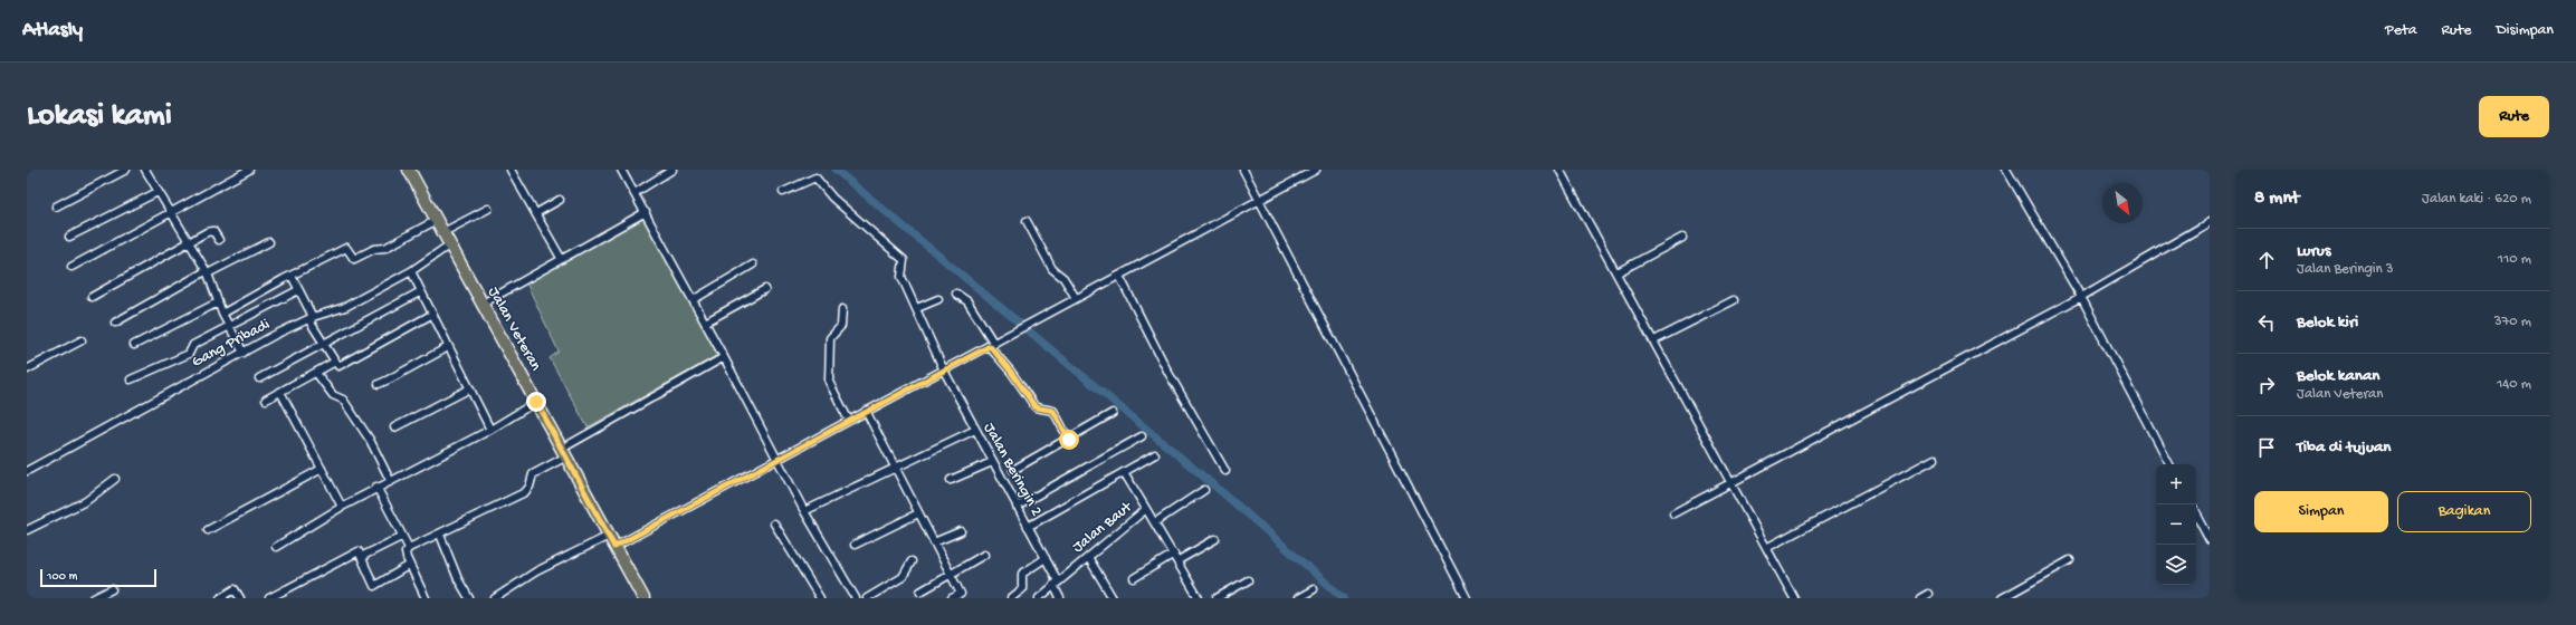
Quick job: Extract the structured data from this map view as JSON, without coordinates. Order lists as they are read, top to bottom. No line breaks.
{"streets":{"main road":["Jalan Veteran"],"street":["Gang Pribadi","Jalan Beringin 2","Jalan Baut"]},"crossings":[["Jalan Veteran","Gang Pribadi"],["Jalan Beringin 2","Jalan Baut"]],"scale_bar":"100 m","north":"bottom right","page":{"header":"Atlasly","nav":["Peta","Rute","Disimpan"],"buttons":["Rute",["Simpan","Bagikan"]],"title":"Lokasi kami","heading":["8 mnt","Jalan kaki · 620 m"],"list":[["Lurus","Jalan Beringin 3","110 m"],["Belok kiri","370 m"],["Belok kanan","Jalan Veteran","140 m"],"Tiba di tujuan"],"map_buttons":["+","−"],"scale":"100 m"}}
